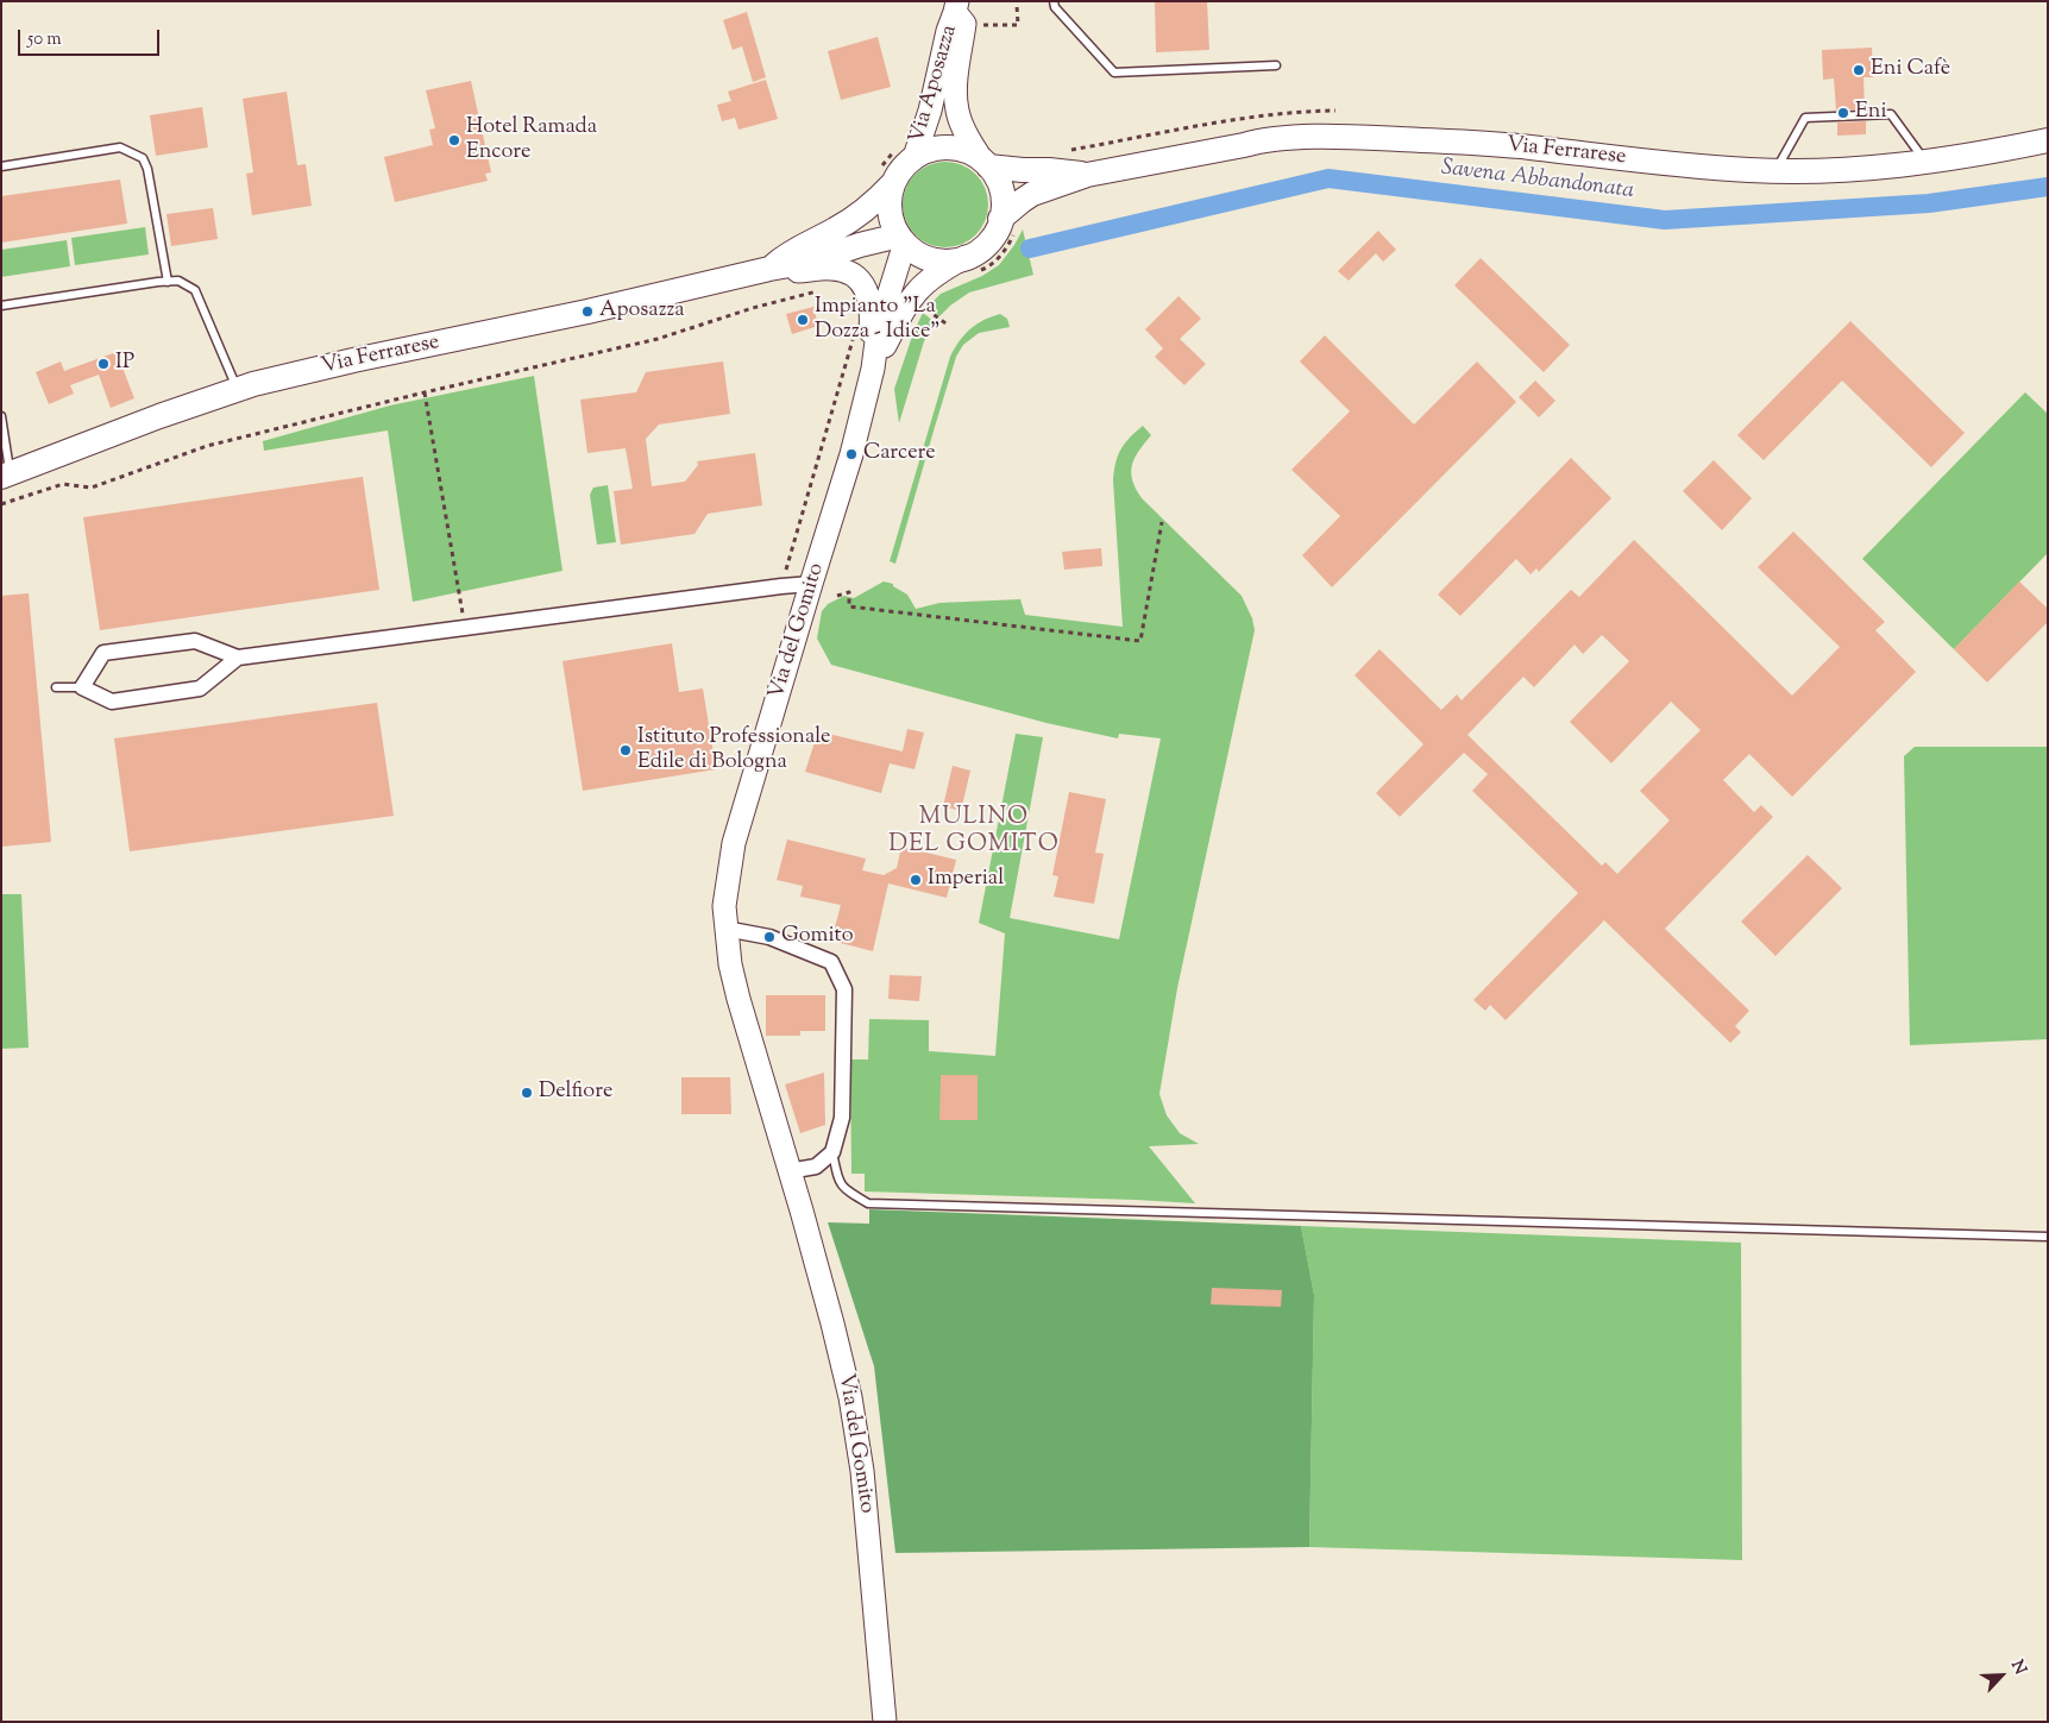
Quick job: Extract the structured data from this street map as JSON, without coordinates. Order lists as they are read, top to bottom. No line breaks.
{"streets":{"main road":["Via Ferrarese"],"street":["Via Aposazza","Via del Gomito"]},"crossings":[["Via Aposazza","Via Ferrarese"],["Via Aposazza","Via del Gomito"],["Via Ferrarese","Via del Gomito"]],"districts":["MULINO DEL GOMITO"],"water":["Savena Abbandonata"],"places":["Eni Cafè","Eni","Hotel Ramada Encore","Aposazza","Impianto \"La Dozza - Idice\"","IP","Carcere","Istituto Professionale Edile di Bologna","Imperial","Gomito","Delfiore"],"scale_bar":"50 m","north":"top right"}
